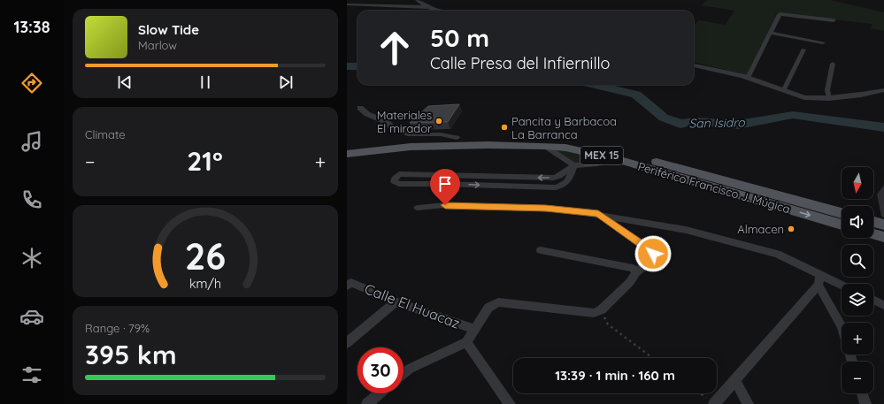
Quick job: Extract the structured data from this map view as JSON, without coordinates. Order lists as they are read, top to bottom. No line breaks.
{"streets":{"main road":["MEX 15","Periférico Francisco J. Múgica"],"street":["Calle El Huacaz"]},"water":["San Isidro"],"places":["Materiales El mirador","Pancita y Barbacoa La Barranca","Almacen"],"north":"bottom","page":{"tabs":"13:38","turn":["50 m","Calle Presa del Infiernillo"],"song":["Slow Tide","Marlow"],"tile":["Climate",["Range · 79%","395 km"]],"heat":["−","21°","+"],"map_buttons":["+","−"],"limit":"30","trip":"13:39 · 1 min · 160 m","gauge":["26","km/h"]}}
